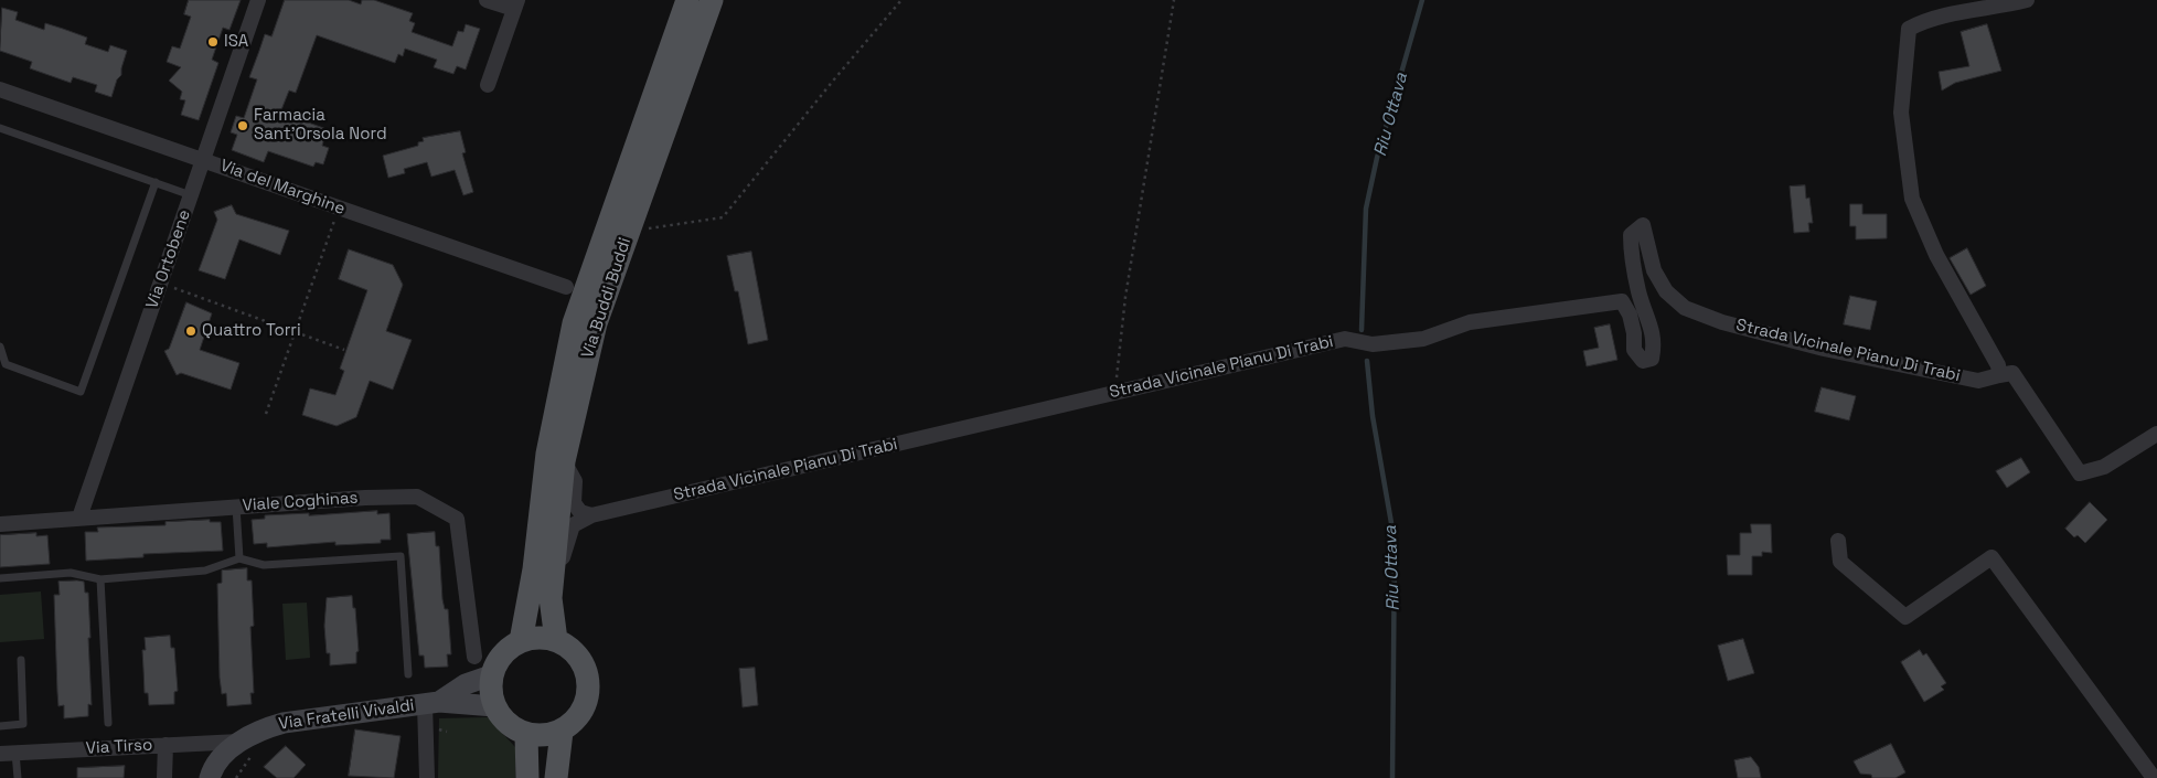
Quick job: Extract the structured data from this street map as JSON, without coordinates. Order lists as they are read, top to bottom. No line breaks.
{"streets":{"main road":["Via Buddi Buddi"],"street":["Via del Marghine","Via Ortobene","Strada Vicinale Pianu Di Trabi","Viale Coghinas","Via Fratelli Vivaldi","Via Tirso"]},"crossings":[["Via del Marghine","Via Ortobene"],["Via Ortobene","Viale Coghinas"],["Via Buddi Buddi","Strada Vicinale Pianu Di Trabi"],["Via Buddi Buddi","Via Fratelli Vivaldi"],["Via Fratelli Vivaldi","Via Tirso"]],"water":["Riu Ottava"],"places":["ISA","Farmacia Sant'Orsola Nord","Quattro Torri"]}
